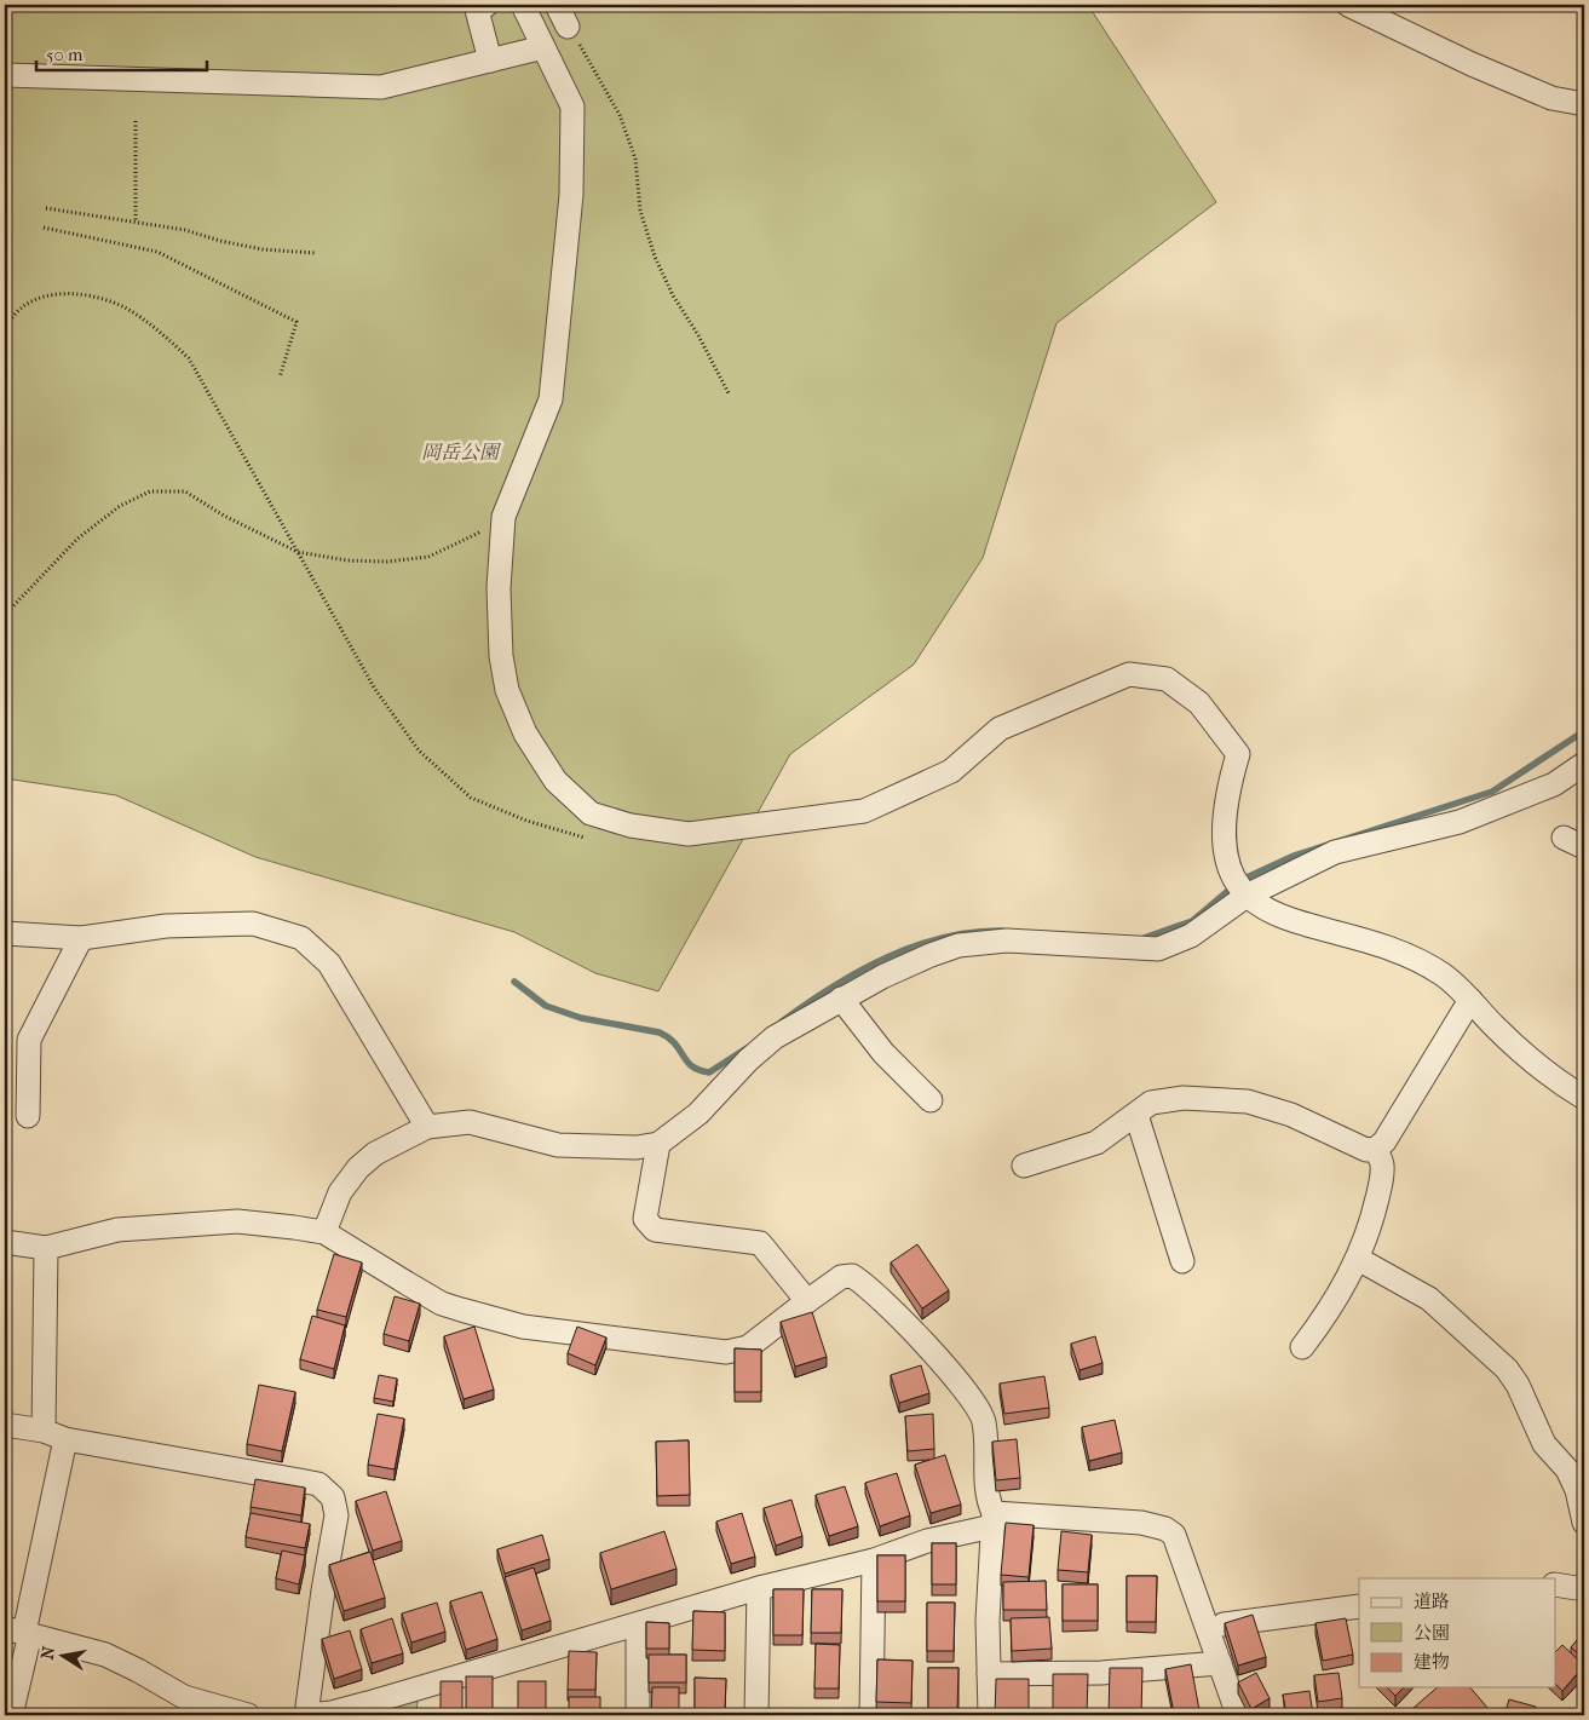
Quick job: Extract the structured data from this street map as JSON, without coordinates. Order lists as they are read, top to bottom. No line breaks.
{"parks":["岡岳公園"],"legend":["道路","公園","建物"],"scale_bar":"50 m","north":"left"}
